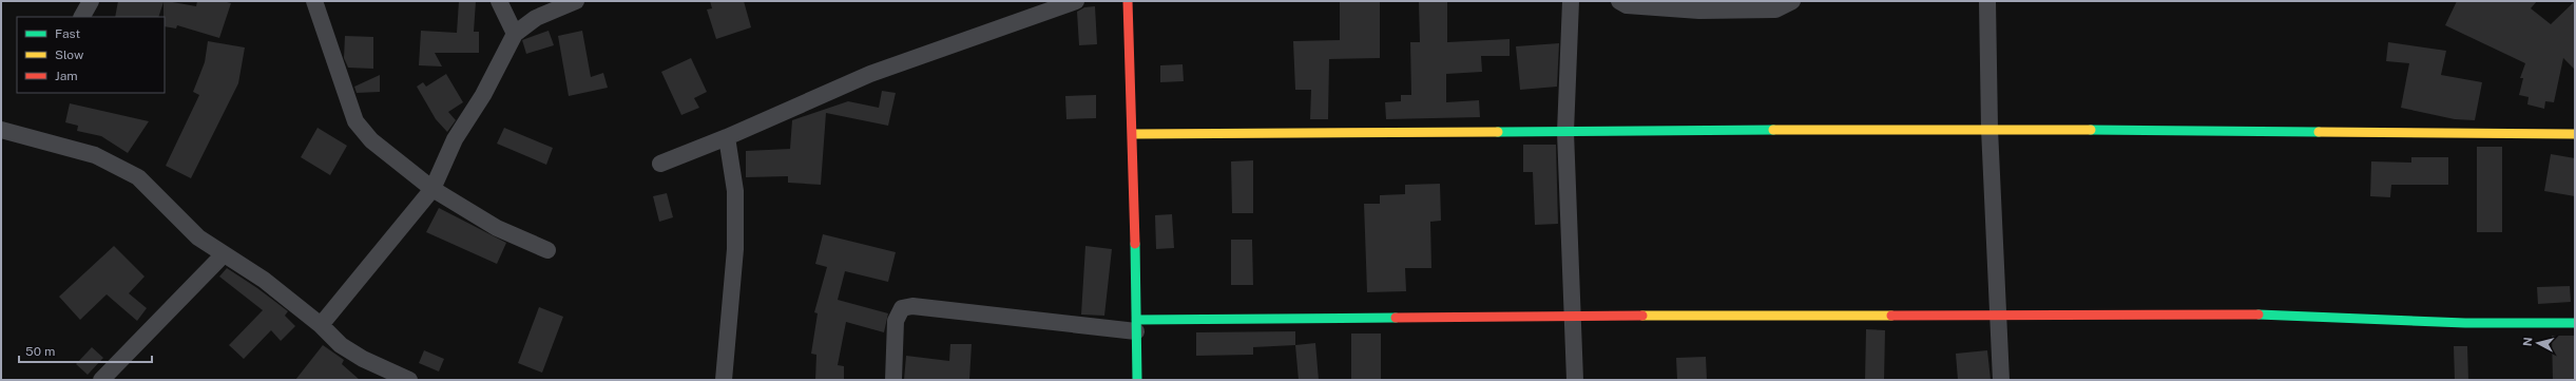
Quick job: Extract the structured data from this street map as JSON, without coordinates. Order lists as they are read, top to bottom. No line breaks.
{"legend":["Fast","Slow","Jam"],"scale_bar":"50 m","north":"left"}
